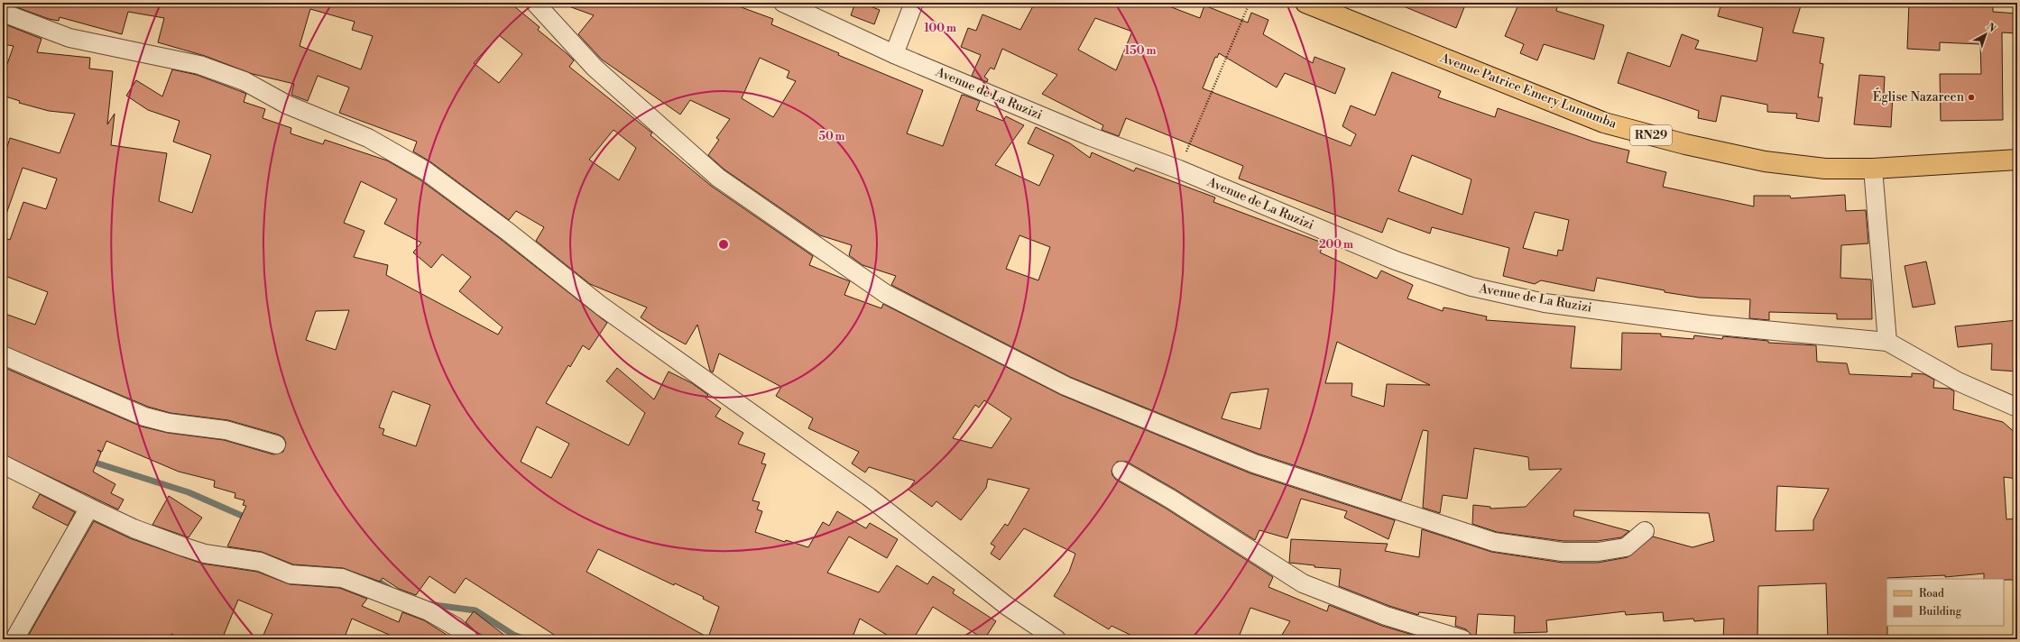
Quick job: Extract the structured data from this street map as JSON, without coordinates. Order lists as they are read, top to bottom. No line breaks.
{"streets":{"main road":["Avenue Patrice Emery Lumumba","RN29"],"street":["Avenue de La Ruzizi"]},"places":["Église Nazareen"],"legend":["Road","Building"],"north":"top right","rings":["100 m","150 m","50 m","200 m"]}
